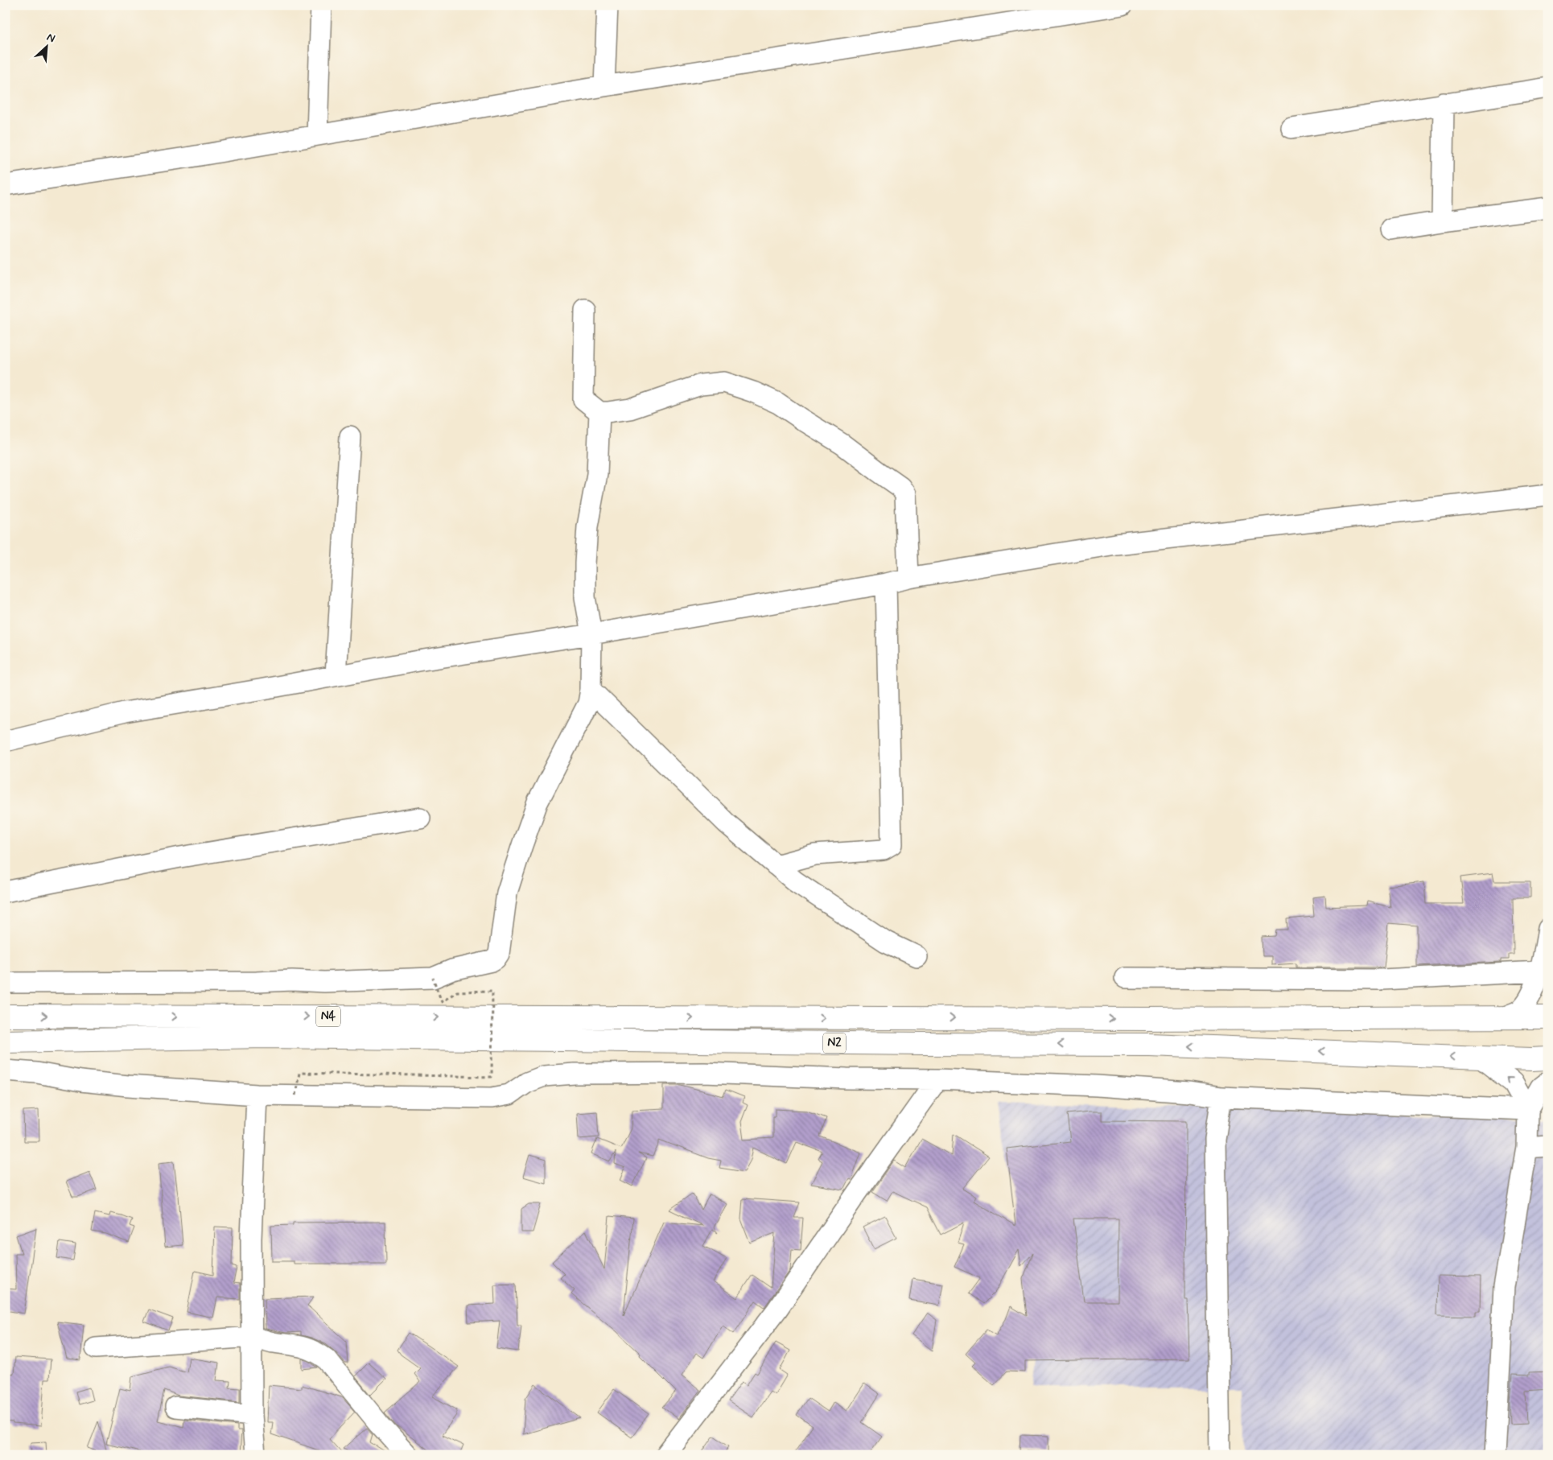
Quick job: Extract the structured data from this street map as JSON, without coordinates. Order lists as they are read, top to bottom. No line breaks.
{"streets":{"highway":["N4","N2"]},"crossings":[["N4","N2"]],"north":"top right"}
